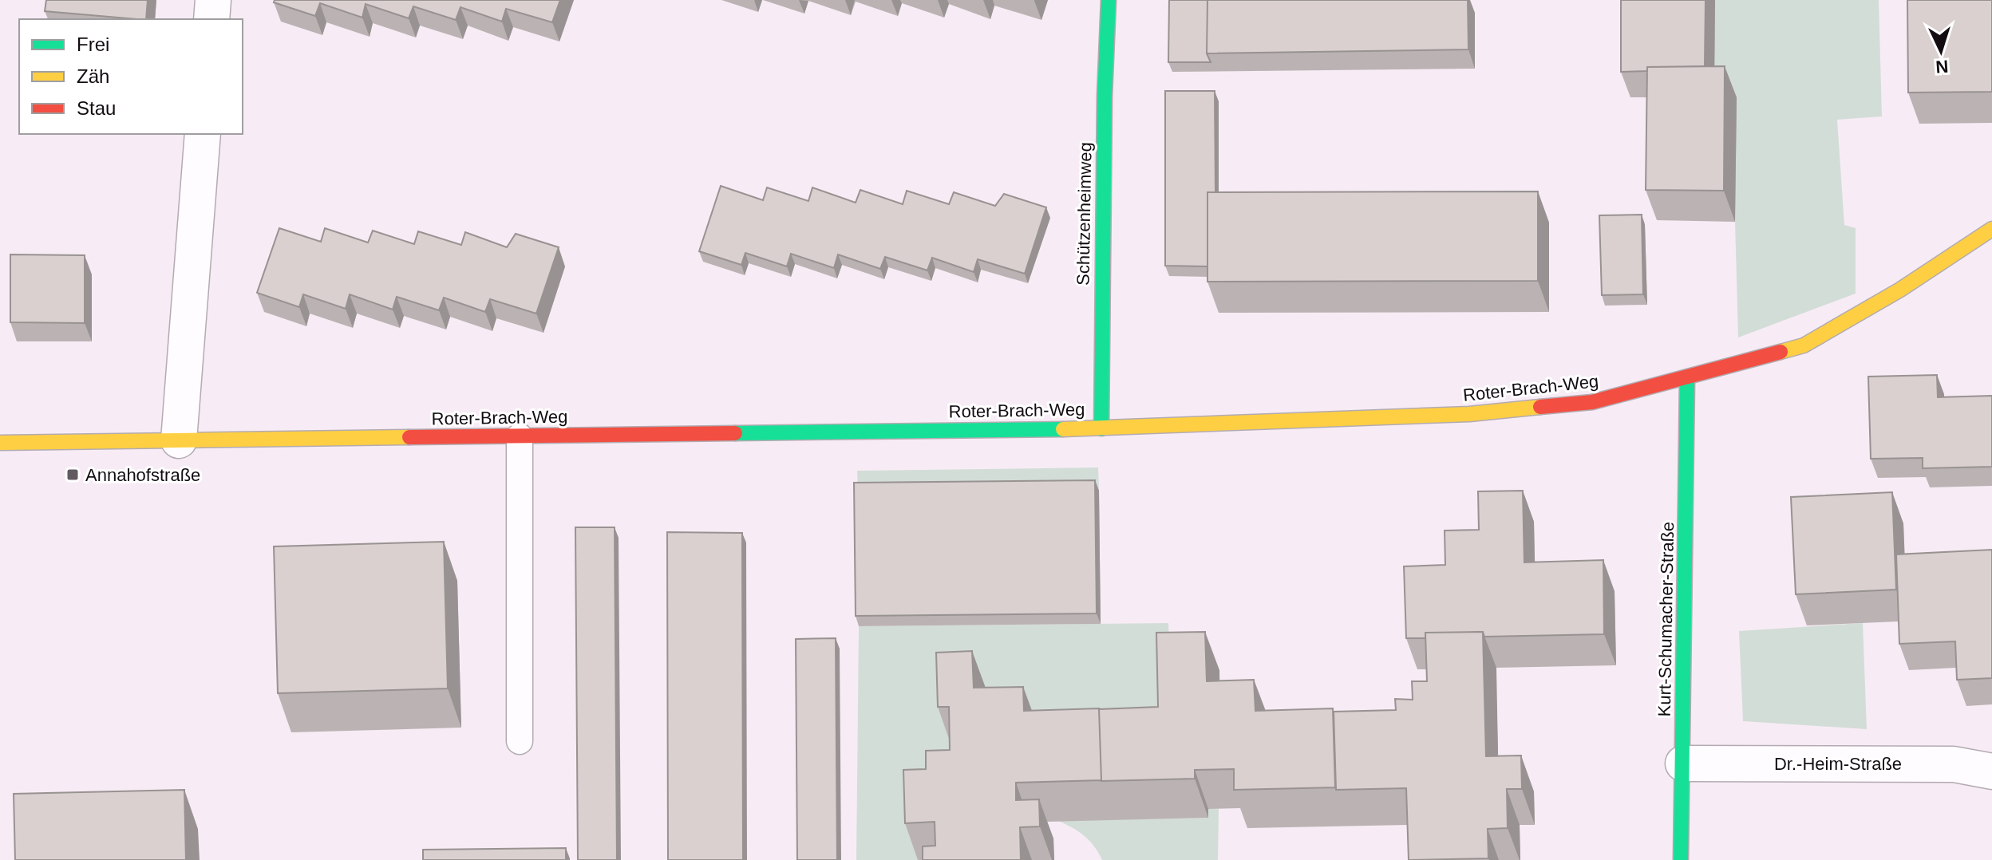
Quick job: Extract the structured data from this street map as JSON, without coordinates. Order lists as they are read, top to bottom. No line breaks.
{"streets":{"street":["Schützenheimweg","Roter-Brach-Weg","Kurt-Schumacher-Straße","Dr.-Heim-Straße"]},"crossings":[["Schützenheimweg","Roter-Brach-Weg"],["Roter-Brach-Weg","Kurt-Schumacher-Straße"],["Kurt-Schumacher-Straße","Dr.-Heim-Straße"]],"places":{"transit":["Annahofstraße"]},"legend":["Frei","Zäh","Stau"],"north":"bottom"}
